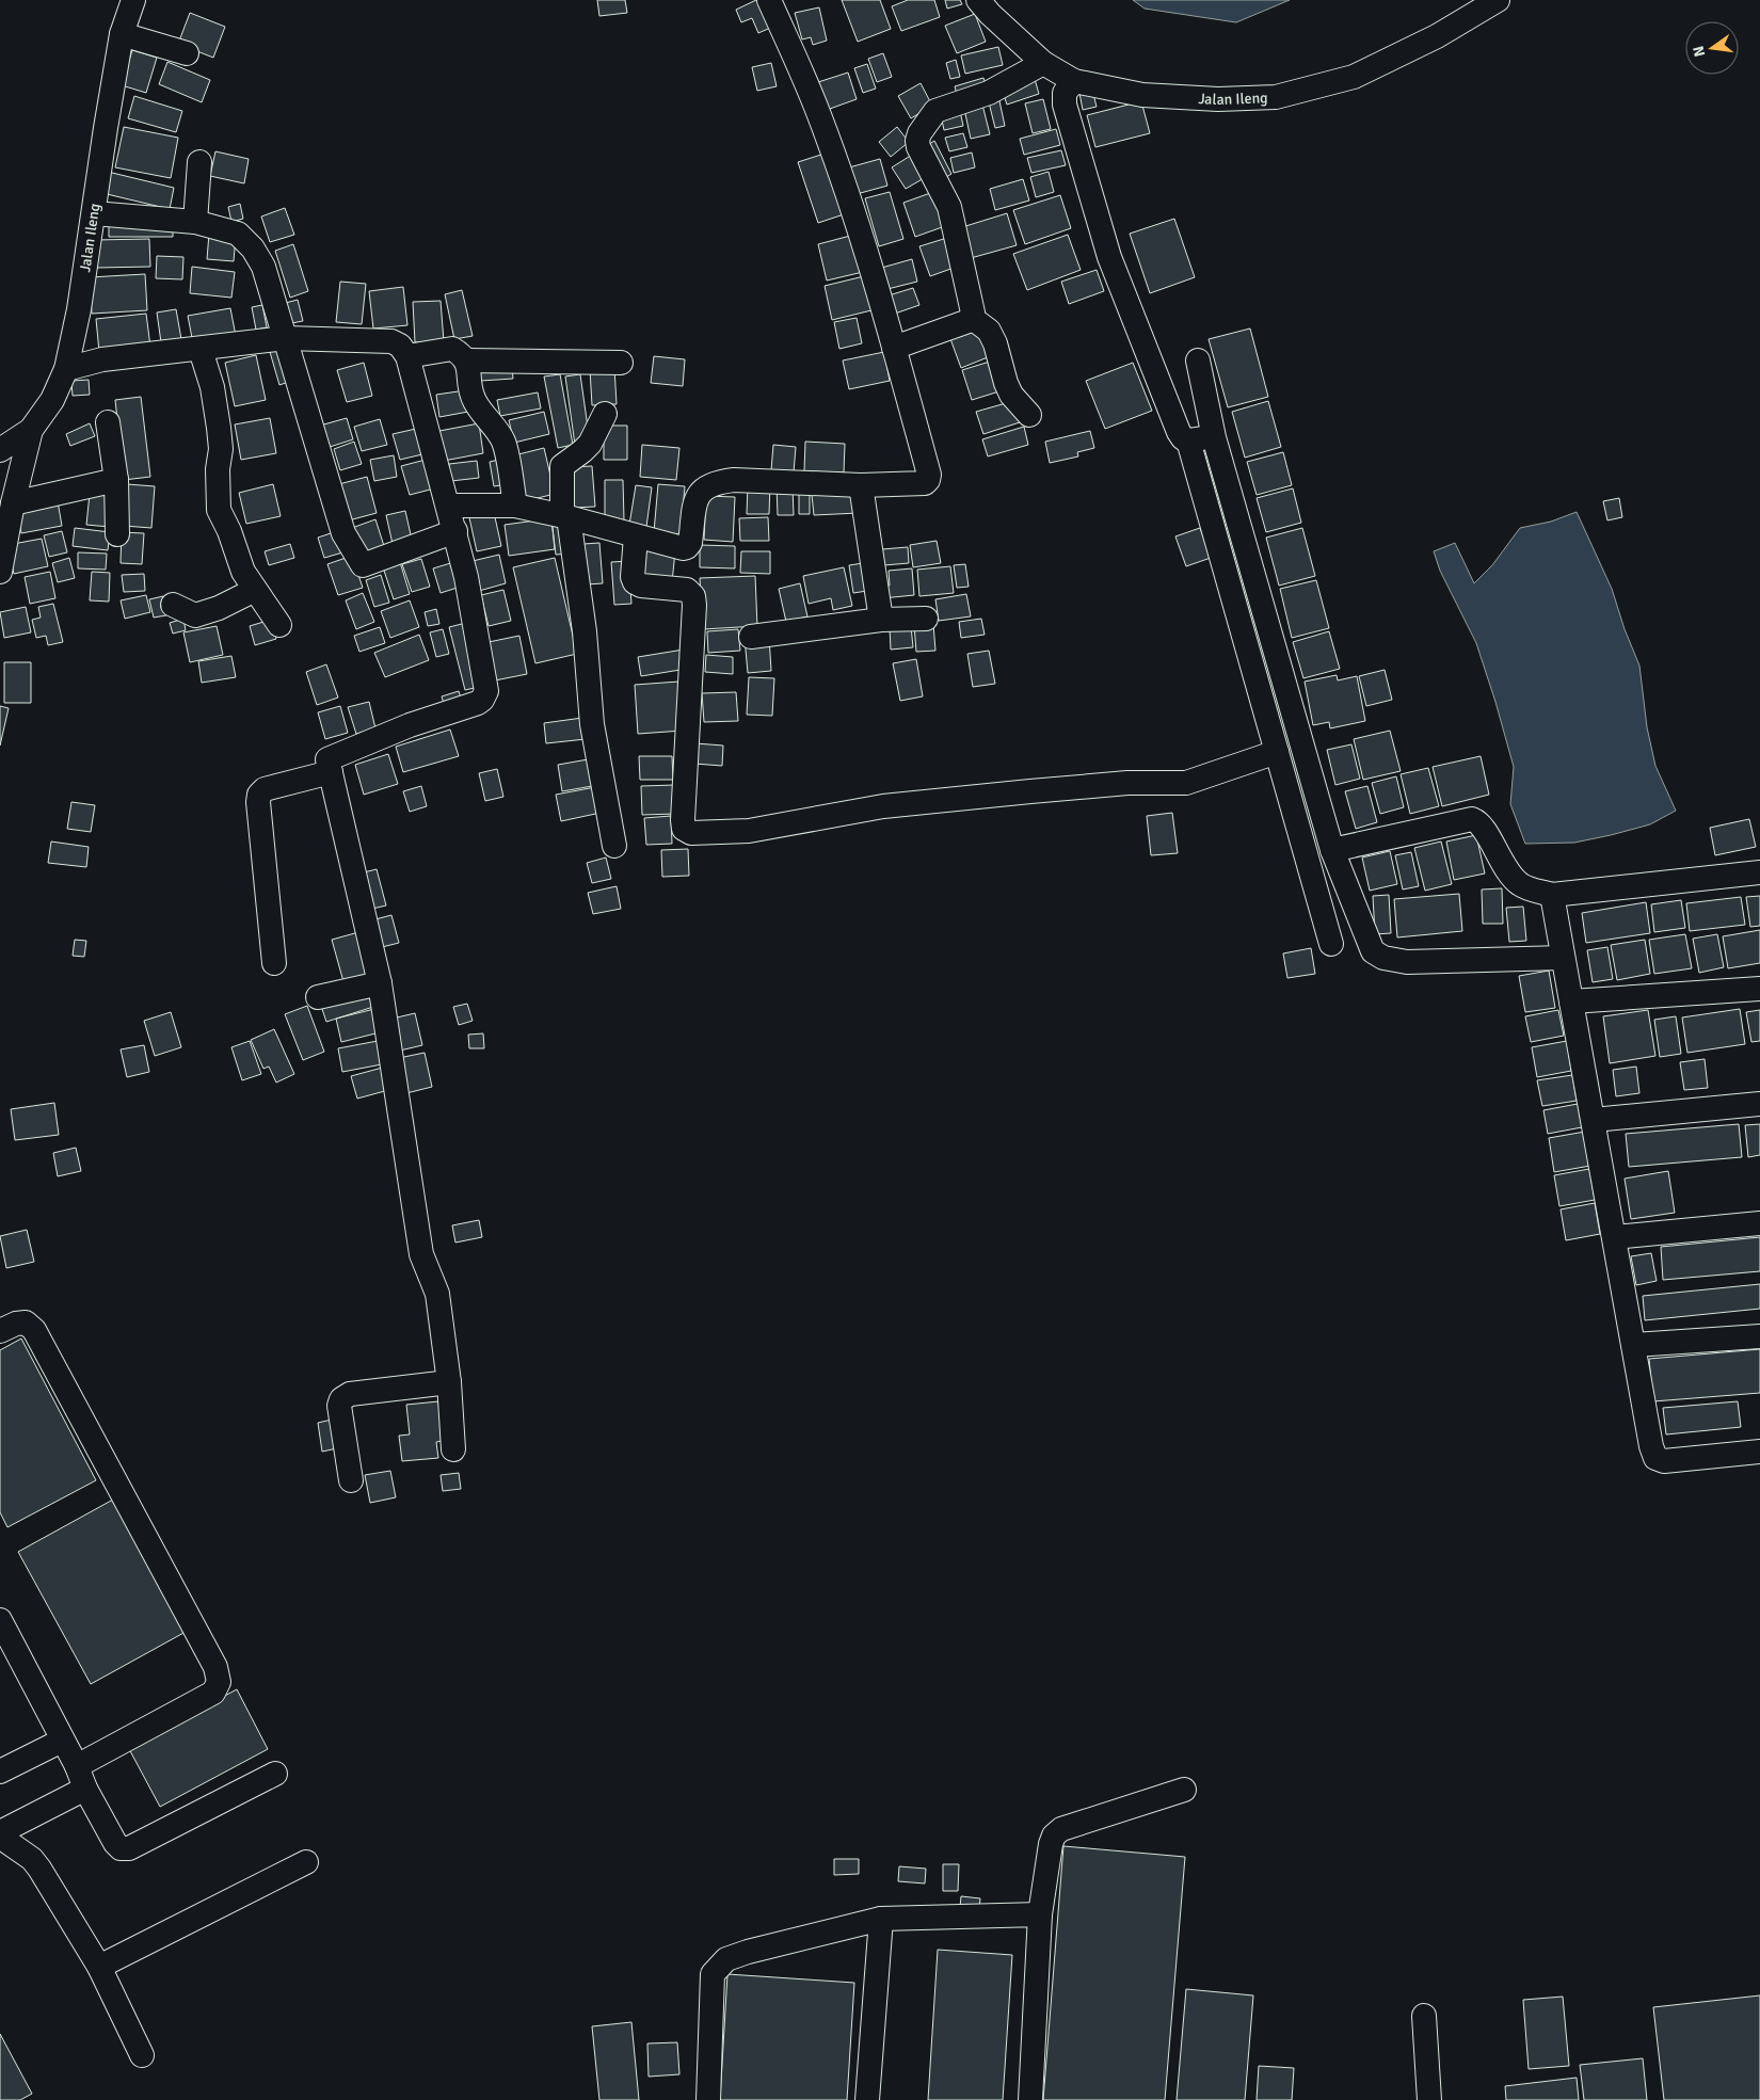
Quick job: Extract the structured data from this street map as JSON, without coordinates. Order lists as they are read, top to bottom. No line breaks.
{"streets":{"street":["Jalan Ileng"]},"north":"left"}
